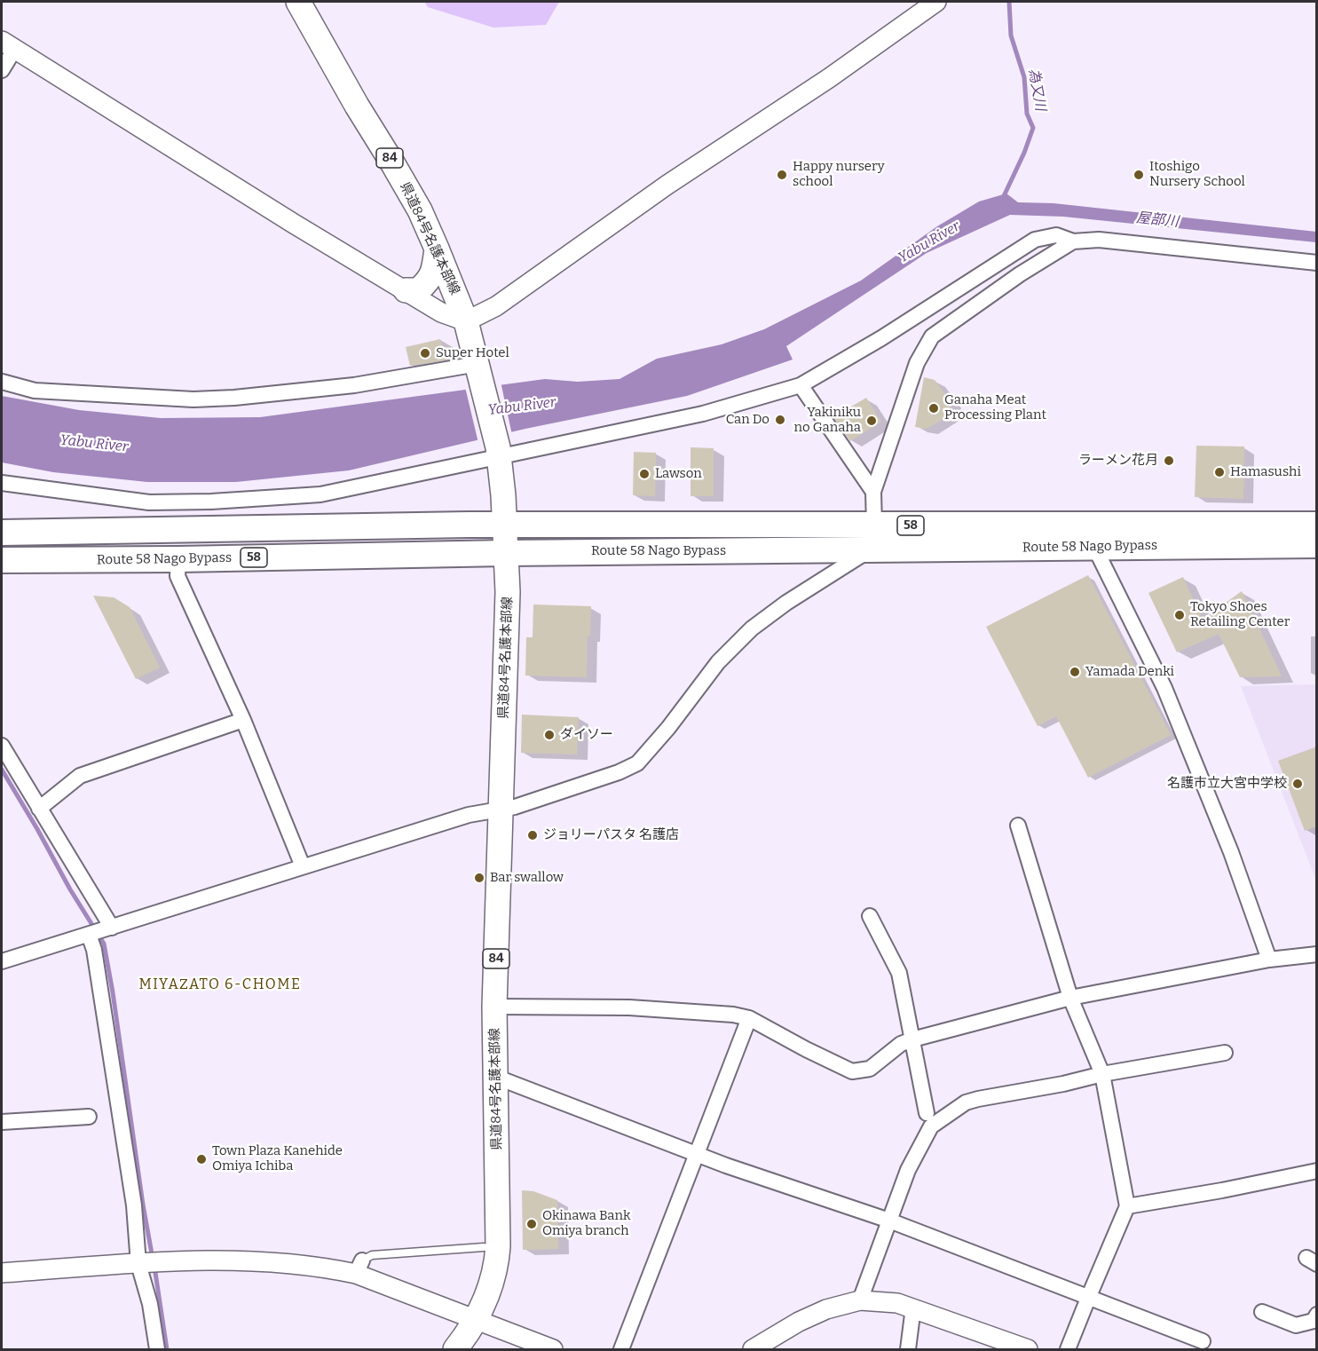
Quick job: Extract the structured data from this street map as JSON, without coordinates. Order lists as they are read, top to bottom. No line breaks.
{"streets":{"highway":["58","Route 58 Nago Bypass"],"main road":["84","県道84号名護本部線"]},"crossings":[["県道84号名護本部線","Route 58 Nago Bypass"]],"districts":["MIYAZATO 6-CHOME"],"water":["為又川","屋部川","Yabu River"],"places":["Happy nursery school","Itoshigo Nursery School","Super Hotel","Ganaha Meat Processing Plant","Can Do","Yakiniku no Ganaha","ラーメン花月","Hamasushi","Lawson","Tokyo Shoes Retailing Center","Yamada Denki","ダイソー","名護市立大宮中学校","ジョリーパスタ 名護店","Bar swallow","Town Plaza Kanehide Omiya Ichiba","Okinawa Bank Omiya branch"]}
